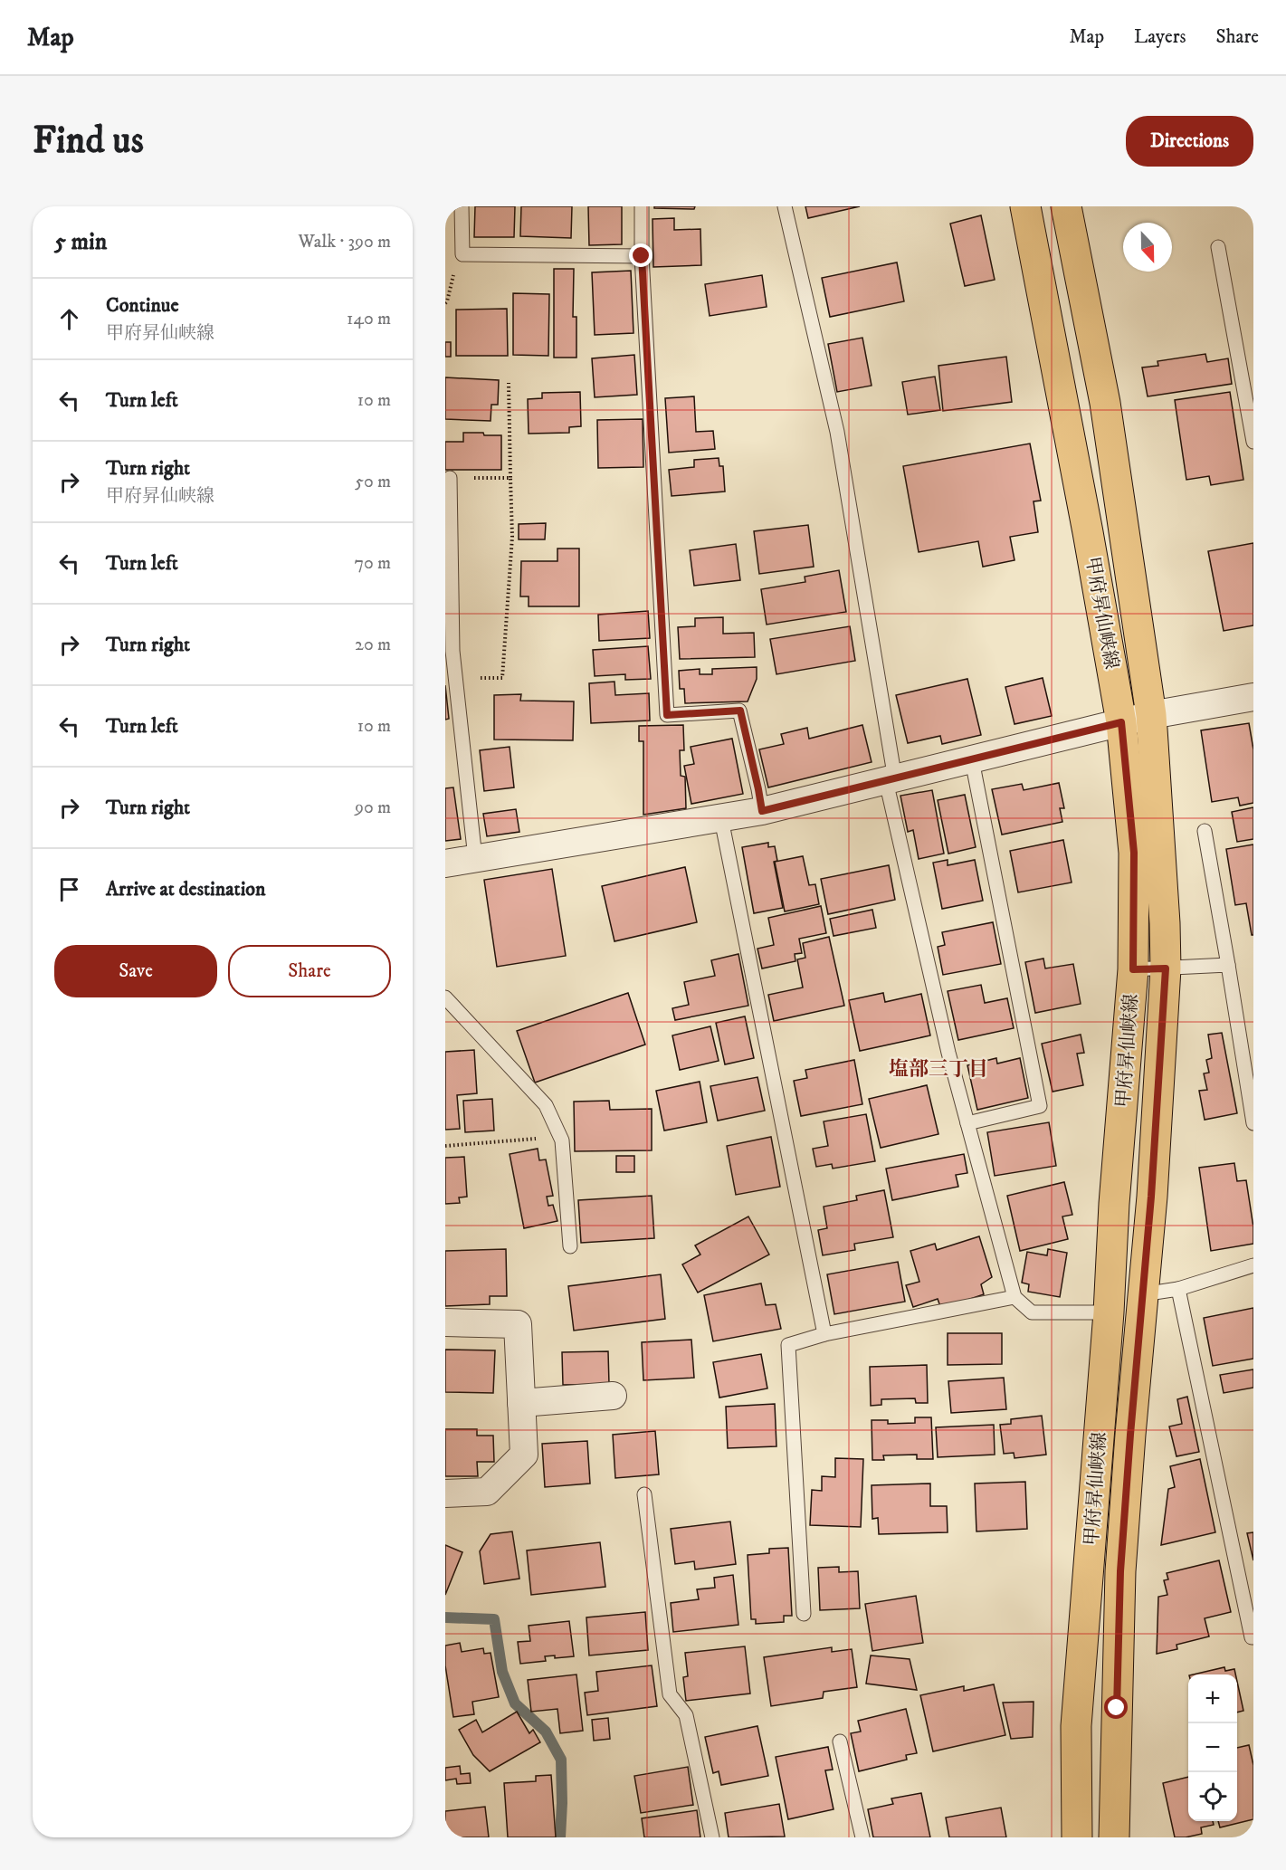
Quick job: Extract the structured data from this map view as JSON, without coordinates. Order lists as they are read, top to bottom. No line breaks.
{"streets":{"main road":["甲府昇仙峡線"]},"districts":["塩部三丁目"],"north":"bottom","page":{"header":"Map","nav":["Map","Layers","Share"],"buttons":["Directions",["Save","Share"]],"title":"Find us","heading":["5 min","Walk · 390 m"],"list":[["Continue","甲府昇仙峡線","140 m"],["Turn left","10 m"],["Turn right","甲府昇仙峡線","50 m"],["Turn left","70 m"],["Turn right","20 m"],["Turn left","10 m"],["Turn right","90 m"],"Arrive at destination"],"map_buttons":["+","−"]}}
